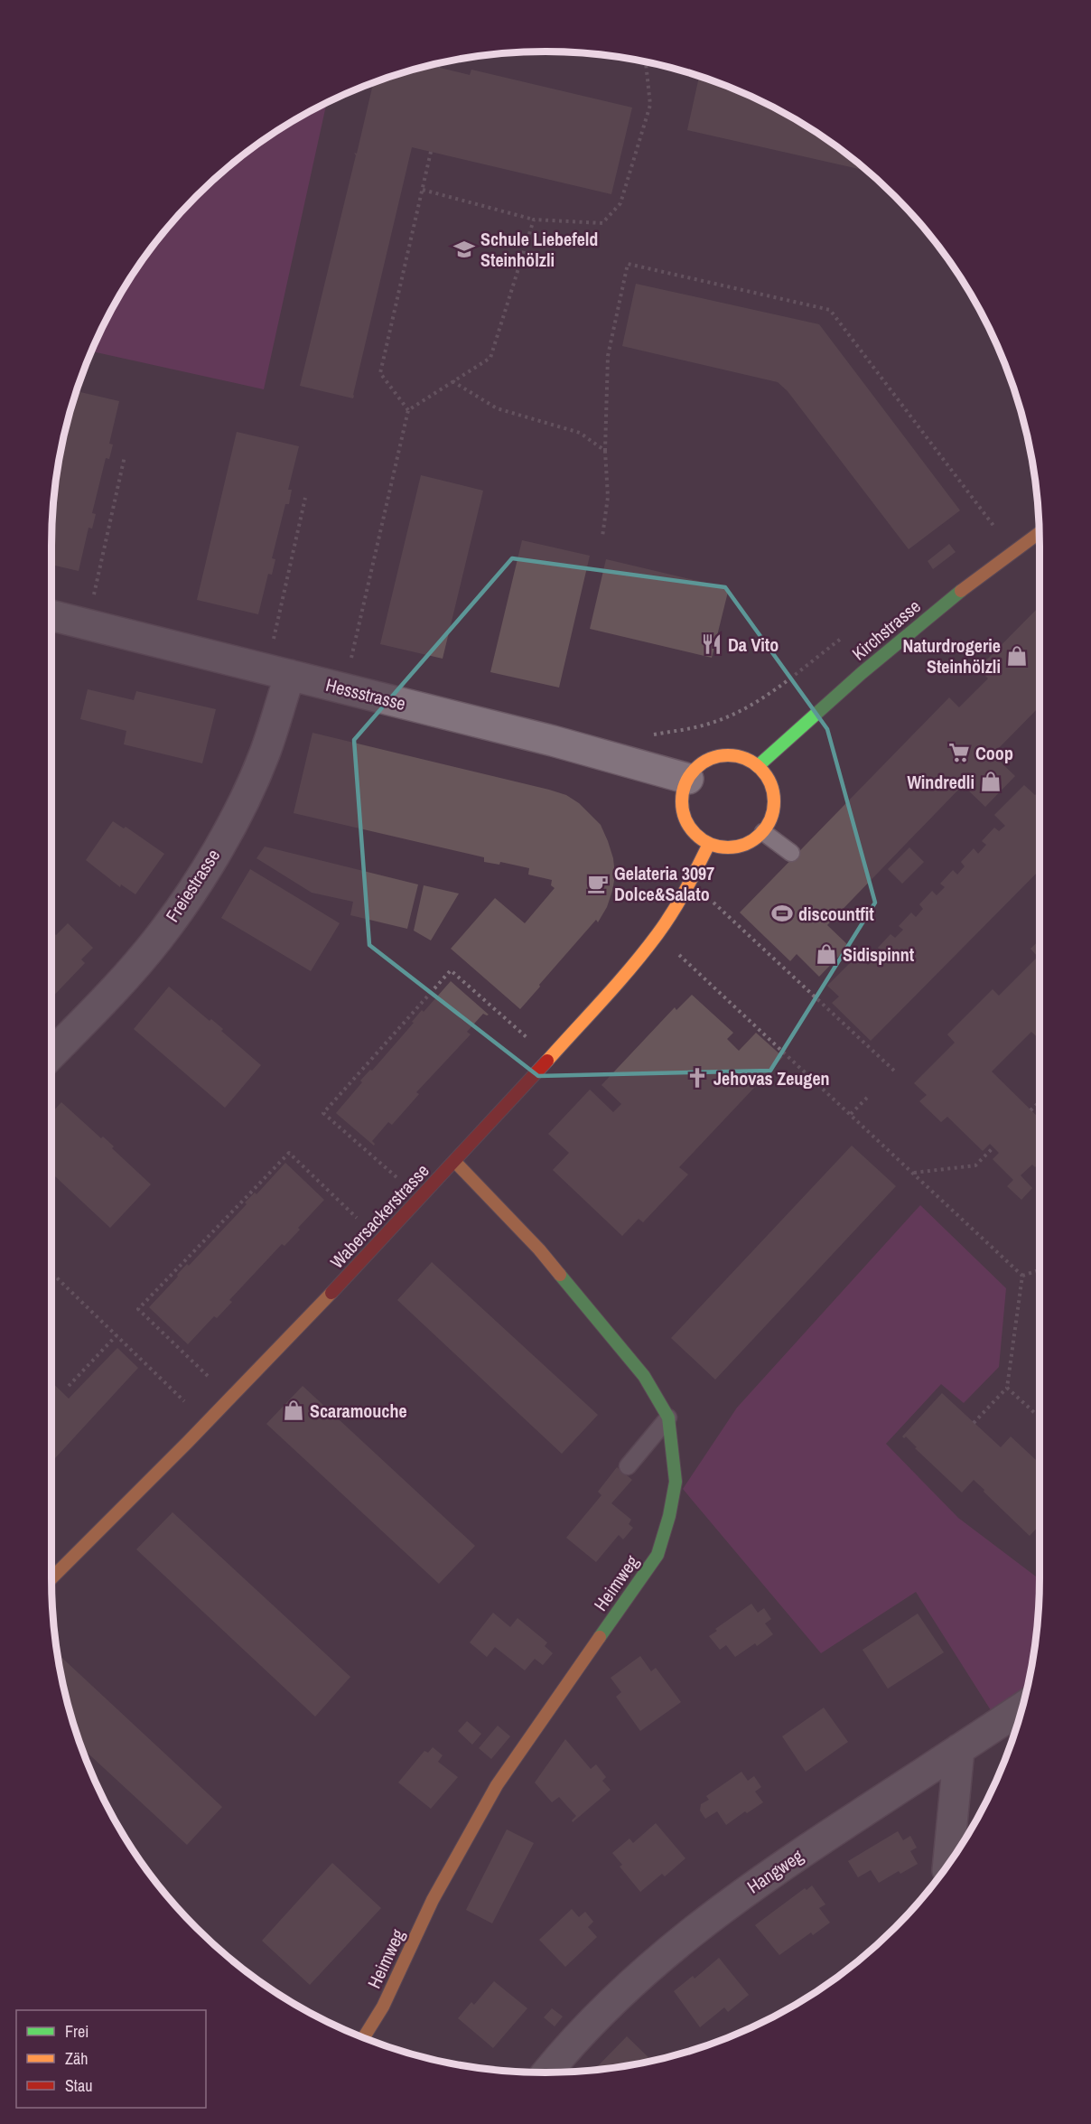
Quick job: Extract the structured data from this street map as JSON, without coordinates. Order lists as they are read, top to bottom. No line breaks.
{"streets":{"street":["Kirchstrasse","Hessstrasse","Freiestrasse","Wabersackerstrasse","Heimweg","Hangweg"]},"crossings":[["Kirchstrasse","Hessstrasse"],["Kirchstrasse","Wabersackerstrasse"],["Hessstrasse","Freiestrasse"],["Hessstrasse","Wabersackerstrasse"],["Wabersackerstrasse","Heimweg"]],"places":{"school or university":["Schule Liebefeld Steinhölzli"],"restaurant":["Da Vito"],"shop":["Naturdrogerie Steinhölzli","Windredli","Sidispinnt","Scaramouche"],"supermarket":["Coop"],"cafe":["Gelateria 3097 Dolce&Salato"],"sports":["discountfit"],"church":["Jehovas Zeugen"]},"legend":["Frei","Zäh","Stau"]}
